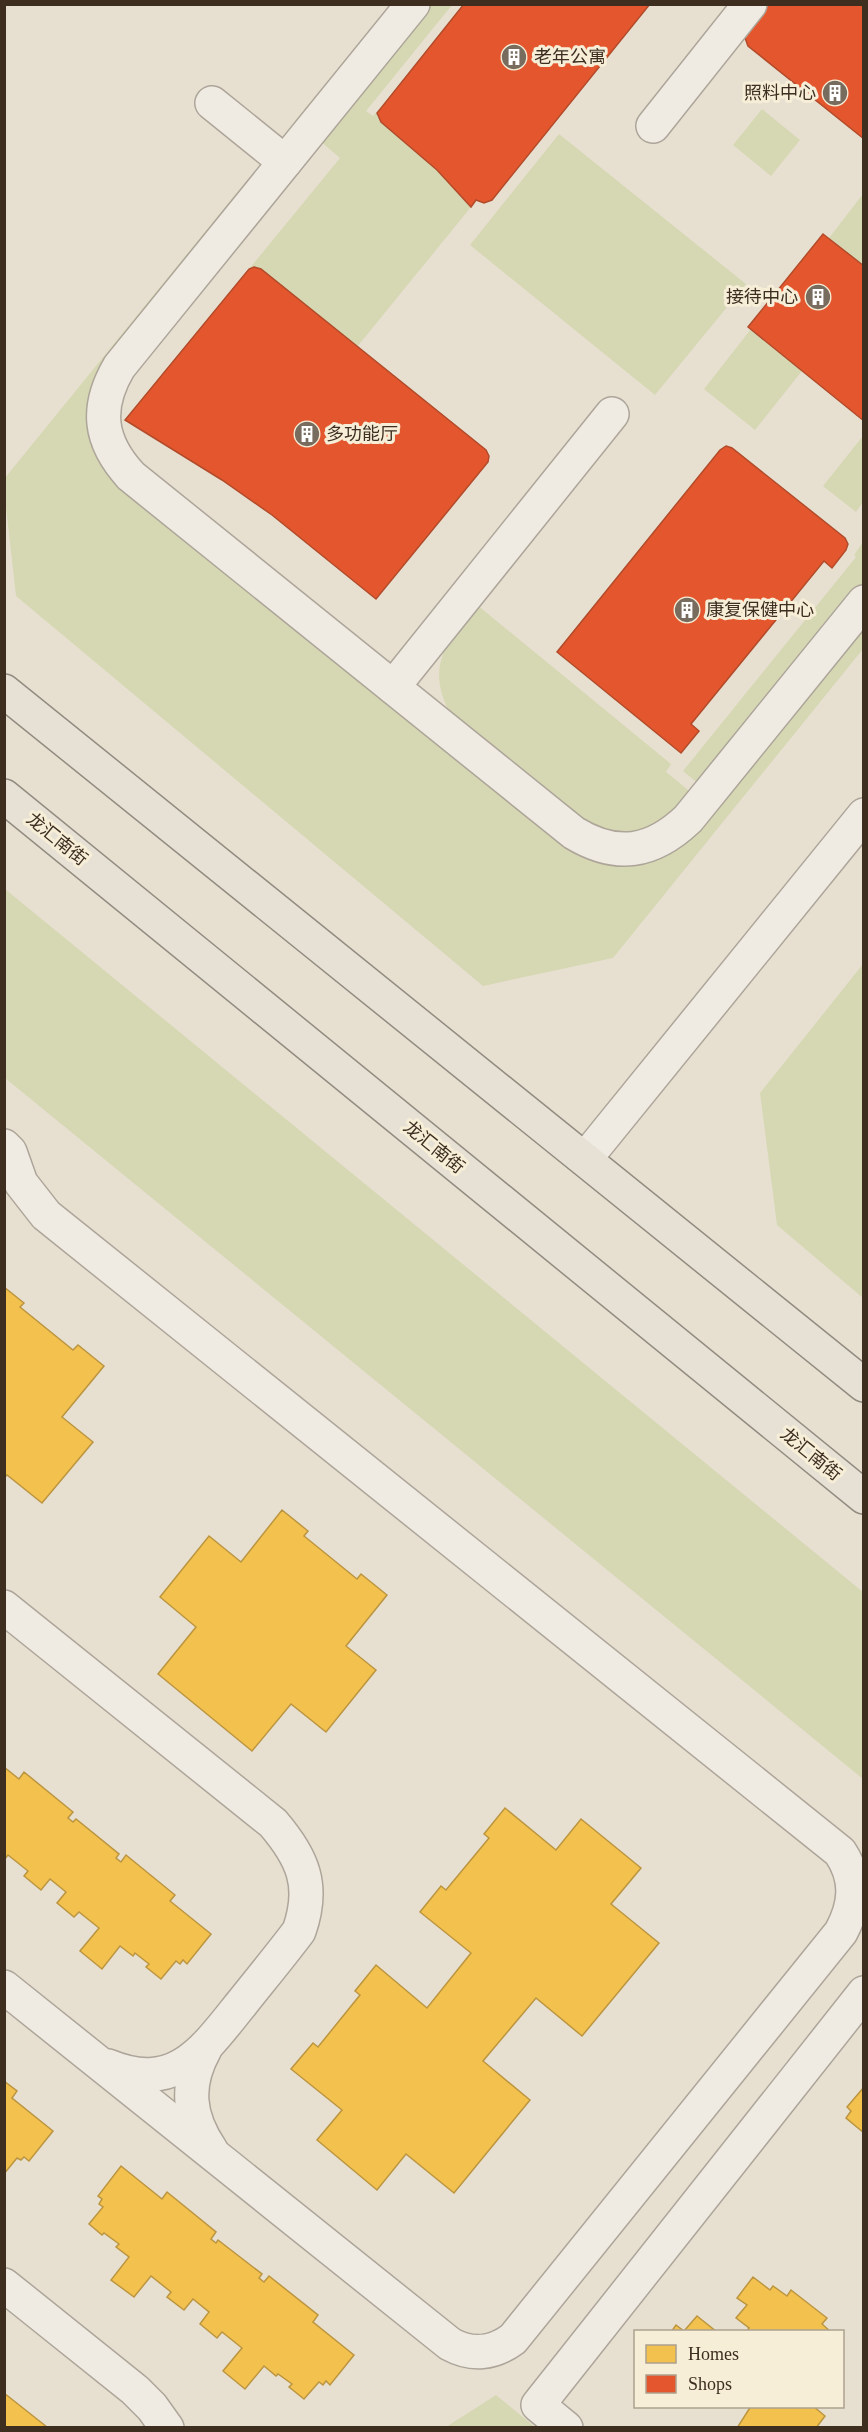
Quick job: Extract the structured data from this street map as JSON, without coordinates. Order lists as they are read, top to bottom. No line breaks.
{"streets":{"main road":["龙汇南街"]},"places":{"building":["老年公寓","照料中心","接待中心","多功能厅","康复保健中心"]},"legend":["Homes","Shops"]}
